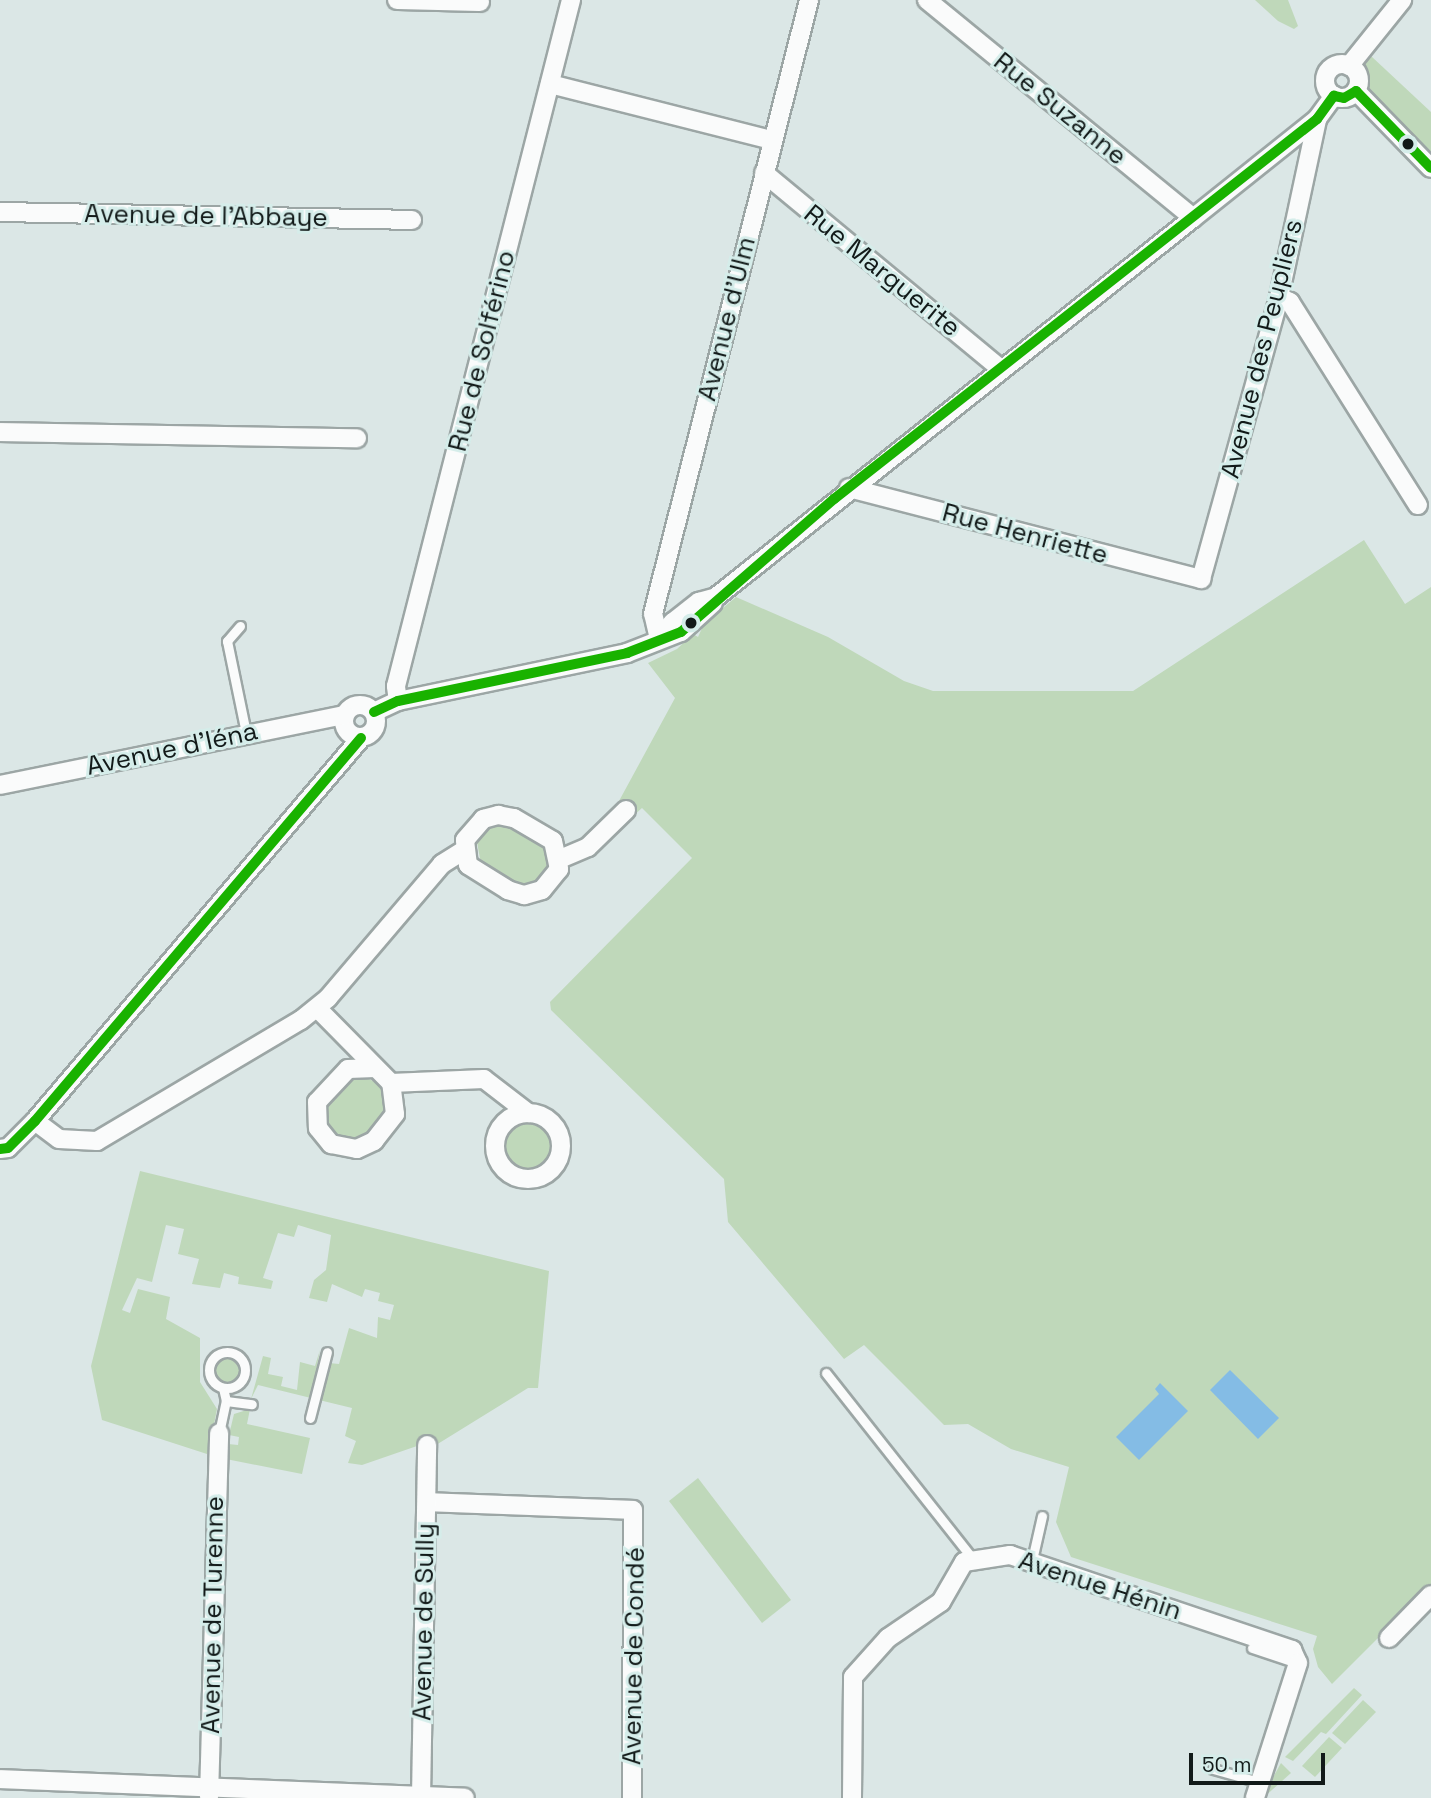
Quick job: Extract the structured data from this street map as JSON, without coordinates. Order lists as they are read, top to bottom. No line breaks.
{"streets":{"street":["Rue Suzanne","Avenue de l'Abbaye","Rue Marguerite","Avenue d'Ulm","Avenue des Peupliers","Rue de Solférino","Rue Henriette","Avenue d'Iéna","Avenue Hénin","Avenue de Turenne","Avenue de Sully","Avenue de Condé"]},"crossings":[["Rue Marguerite","Avenue d'Ulm"],["Avenue des Peupliers","Rue Henriette"],["Avenue de Sully","Avenue de Condé"]],"scale_bar":"50 m"}
